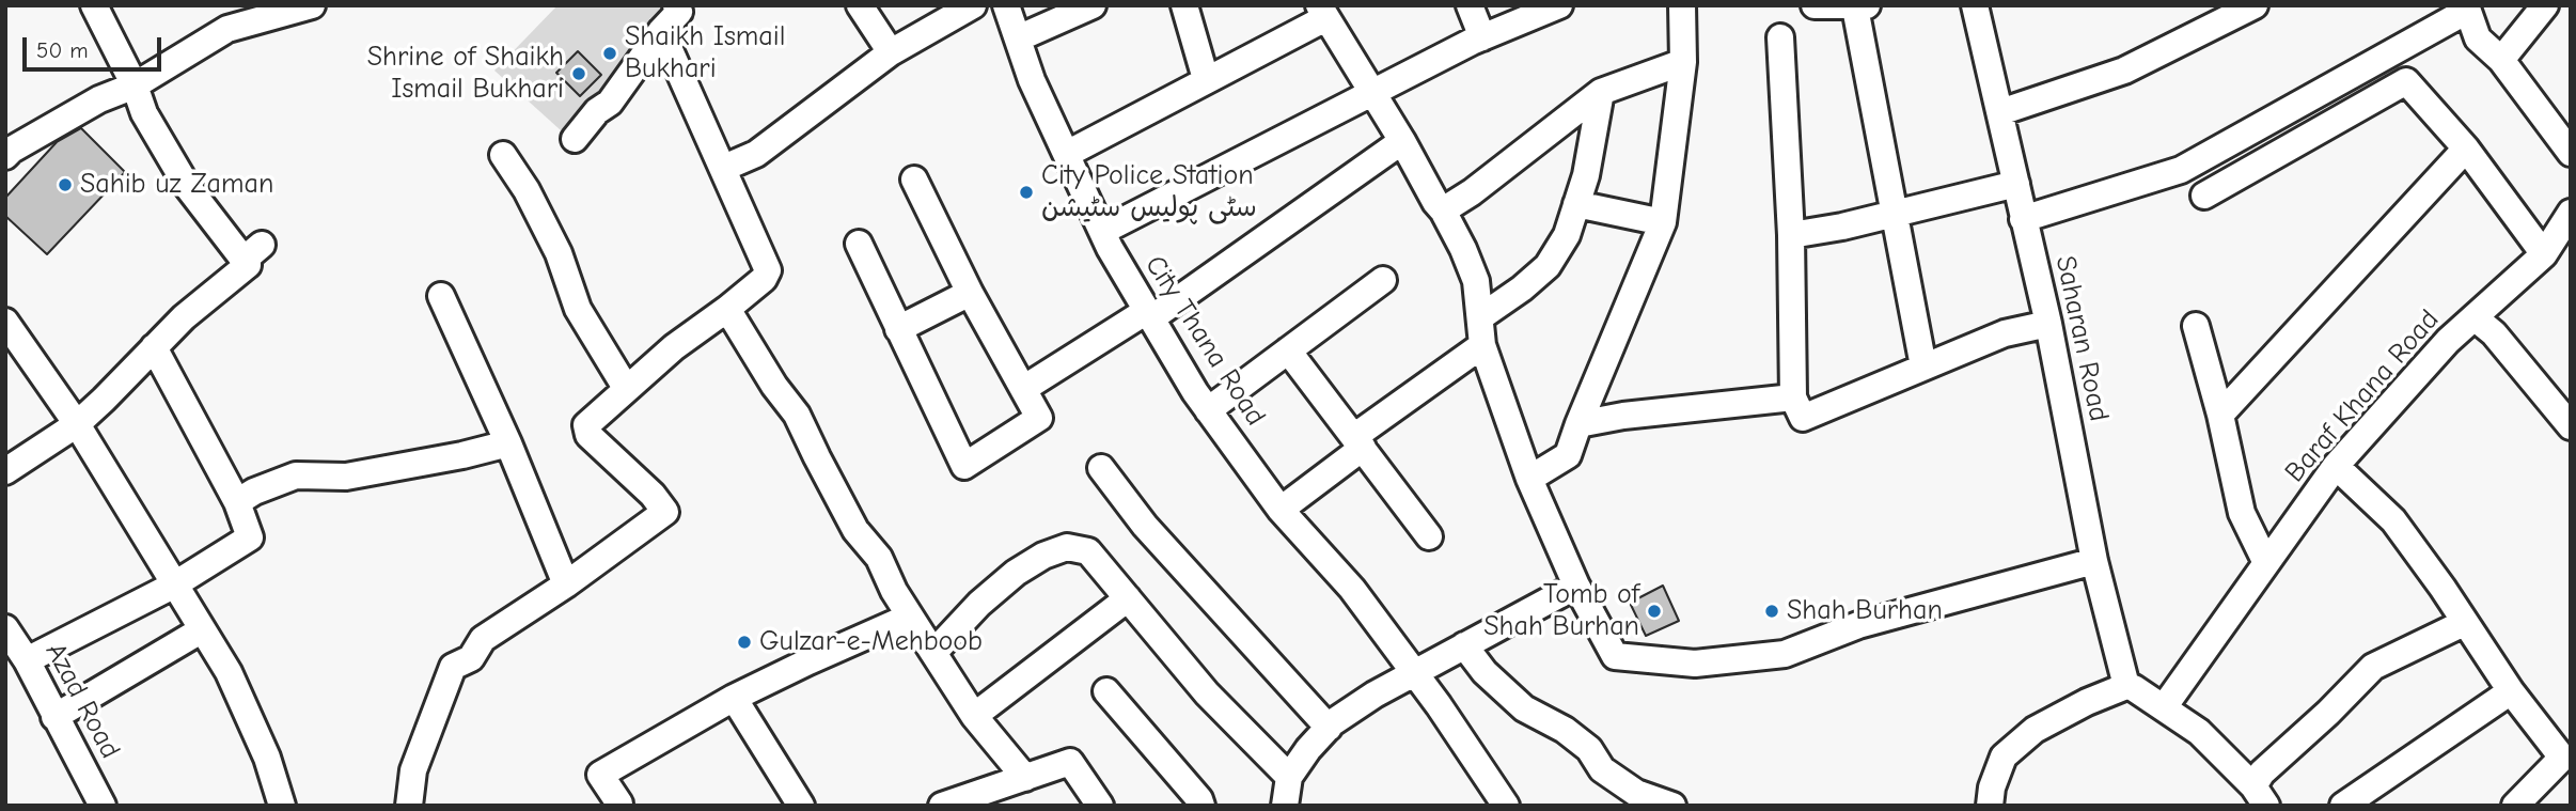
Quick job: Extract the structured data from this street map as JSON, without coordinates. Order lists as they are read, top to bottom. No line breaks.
{"streets":{"street":["Saharan Road","City Thana Road","Baraf Khana Road","Azad Road"]},"places":["Shaikh Ismail Bukhari","Shrine of Shaikh Ismail Bukhari","Sahib uz Zaman","City Police Station سٹی پولیس سٹیشن","Tomb of Shah Burhan","Shah Burhan","Gulzar-e-Mehboob"],"scale_bar":"50 m"}
